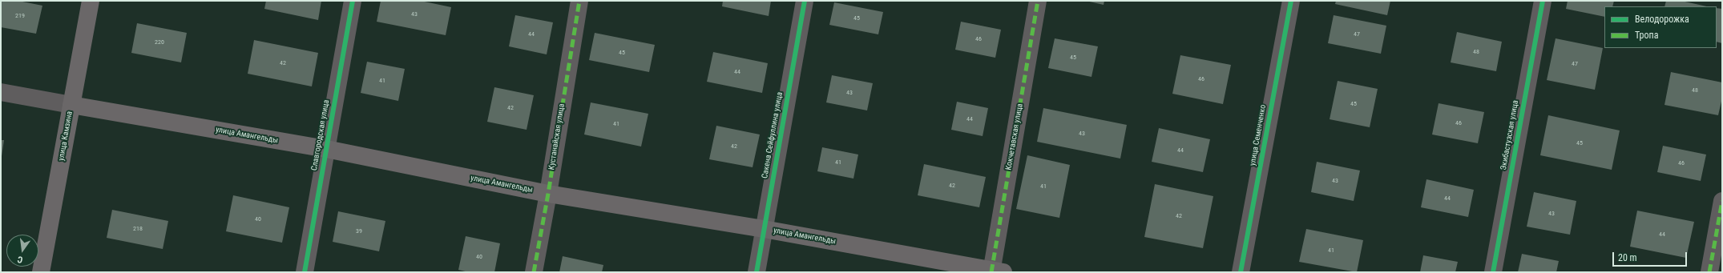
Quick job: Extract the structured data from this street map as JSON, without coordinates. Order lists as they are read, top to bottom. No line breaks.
{"streets":{"main road":["улица Амангельды","улица Камзина"],"street":["Славгородская улица","Сакена Сейфуллина улица","улица Семенченко","Экибастузская улица","Кустанайская улица","Кокчетавская улица"]},"crossings":[["улица Амангельды","Славгородская улица"],["улица Амангельды","Сакена Сейфуллина улица"],["улица Амангельды","улица Камзина"],["улица Амангельды","Кустанайская улица"],["улица Амангельды","Кокчетавская улица"]],"house_numbers":["43","219","45","44","47","46","220","48","45","45","42","47","44","46","41","48","43","45","42","44","46","41","43","45","42","44","41","46","43","42","41","44","43","42","40","218","39","44","41","40"],"legend":["Велодорожка","Тропа"],"scale_bar":"20 m","north":"bottom"}
